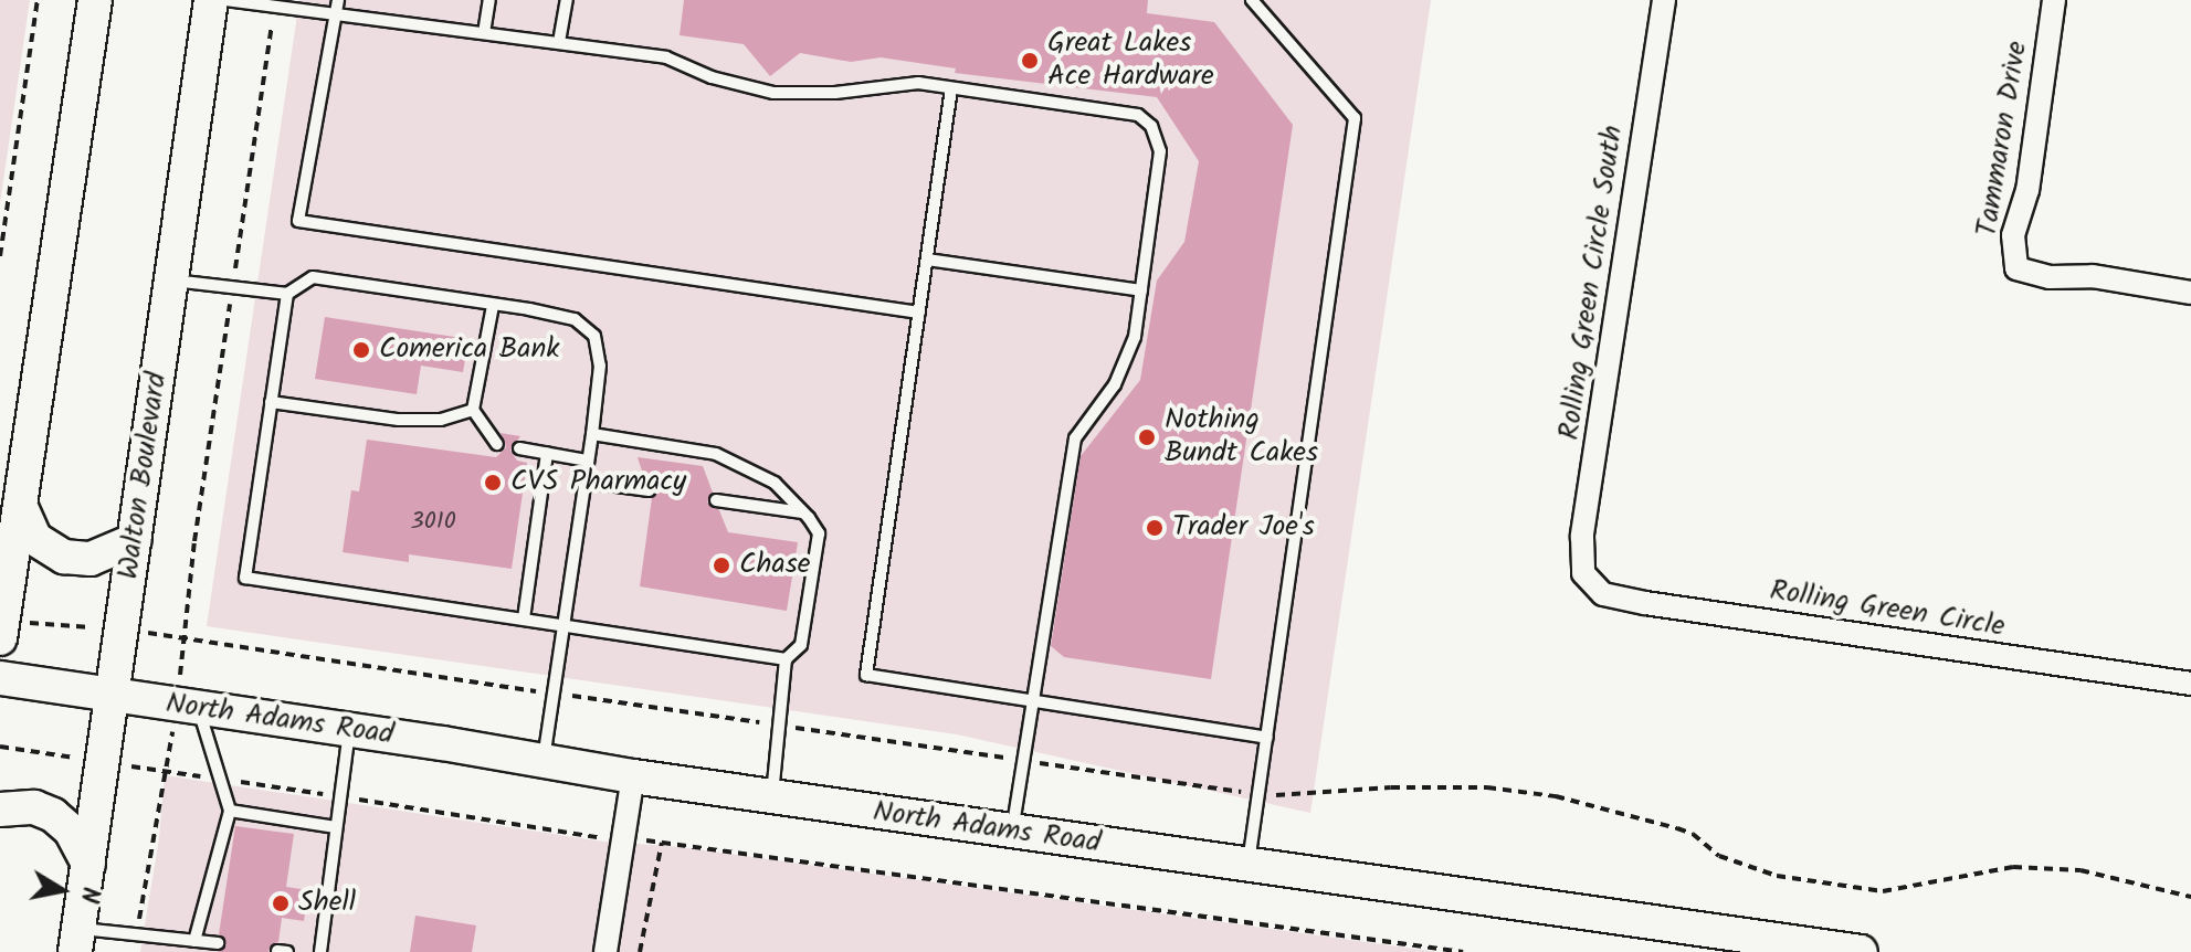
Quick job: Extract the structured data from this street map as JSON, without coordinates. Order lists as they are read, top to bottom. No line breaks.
{"streets":{"main road":["Walton Boulevard","North Adams Road"],"street":["Tammaron Drive","Rolling Green Circle South","Rolling Green Circle"]},"crossings":[["Rolling Green Circle South","Rolling Green Circle"],["Walton Boulevard","North Adams Road"]],"places":["Great Lakes Ace Hardware","Comerica Bank","Nothing Bundt Cakes","CVS Pharmacy","Trader Joe's","Chase","Shell"],"house_numbers":["3010"],"north":"right"}
